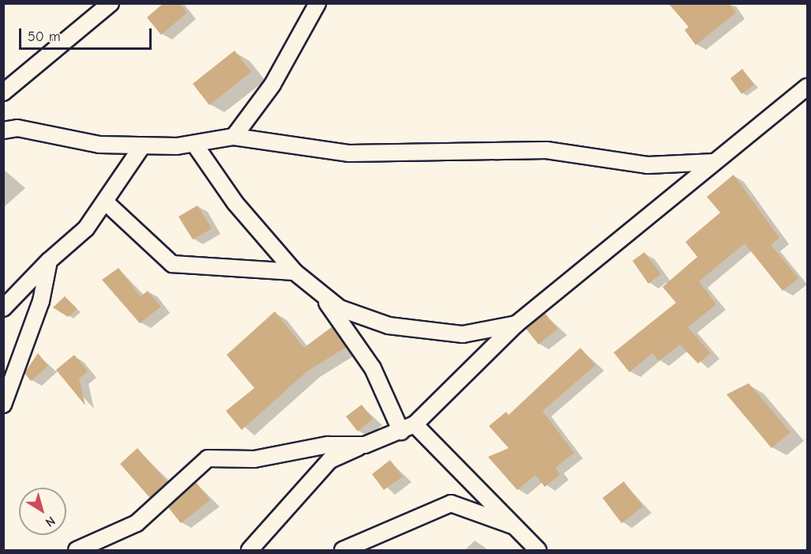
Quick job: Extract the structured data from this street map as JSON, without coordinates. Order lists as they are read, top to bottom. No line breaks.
{"scale_bar":"50 m","north":"bottom right"}
